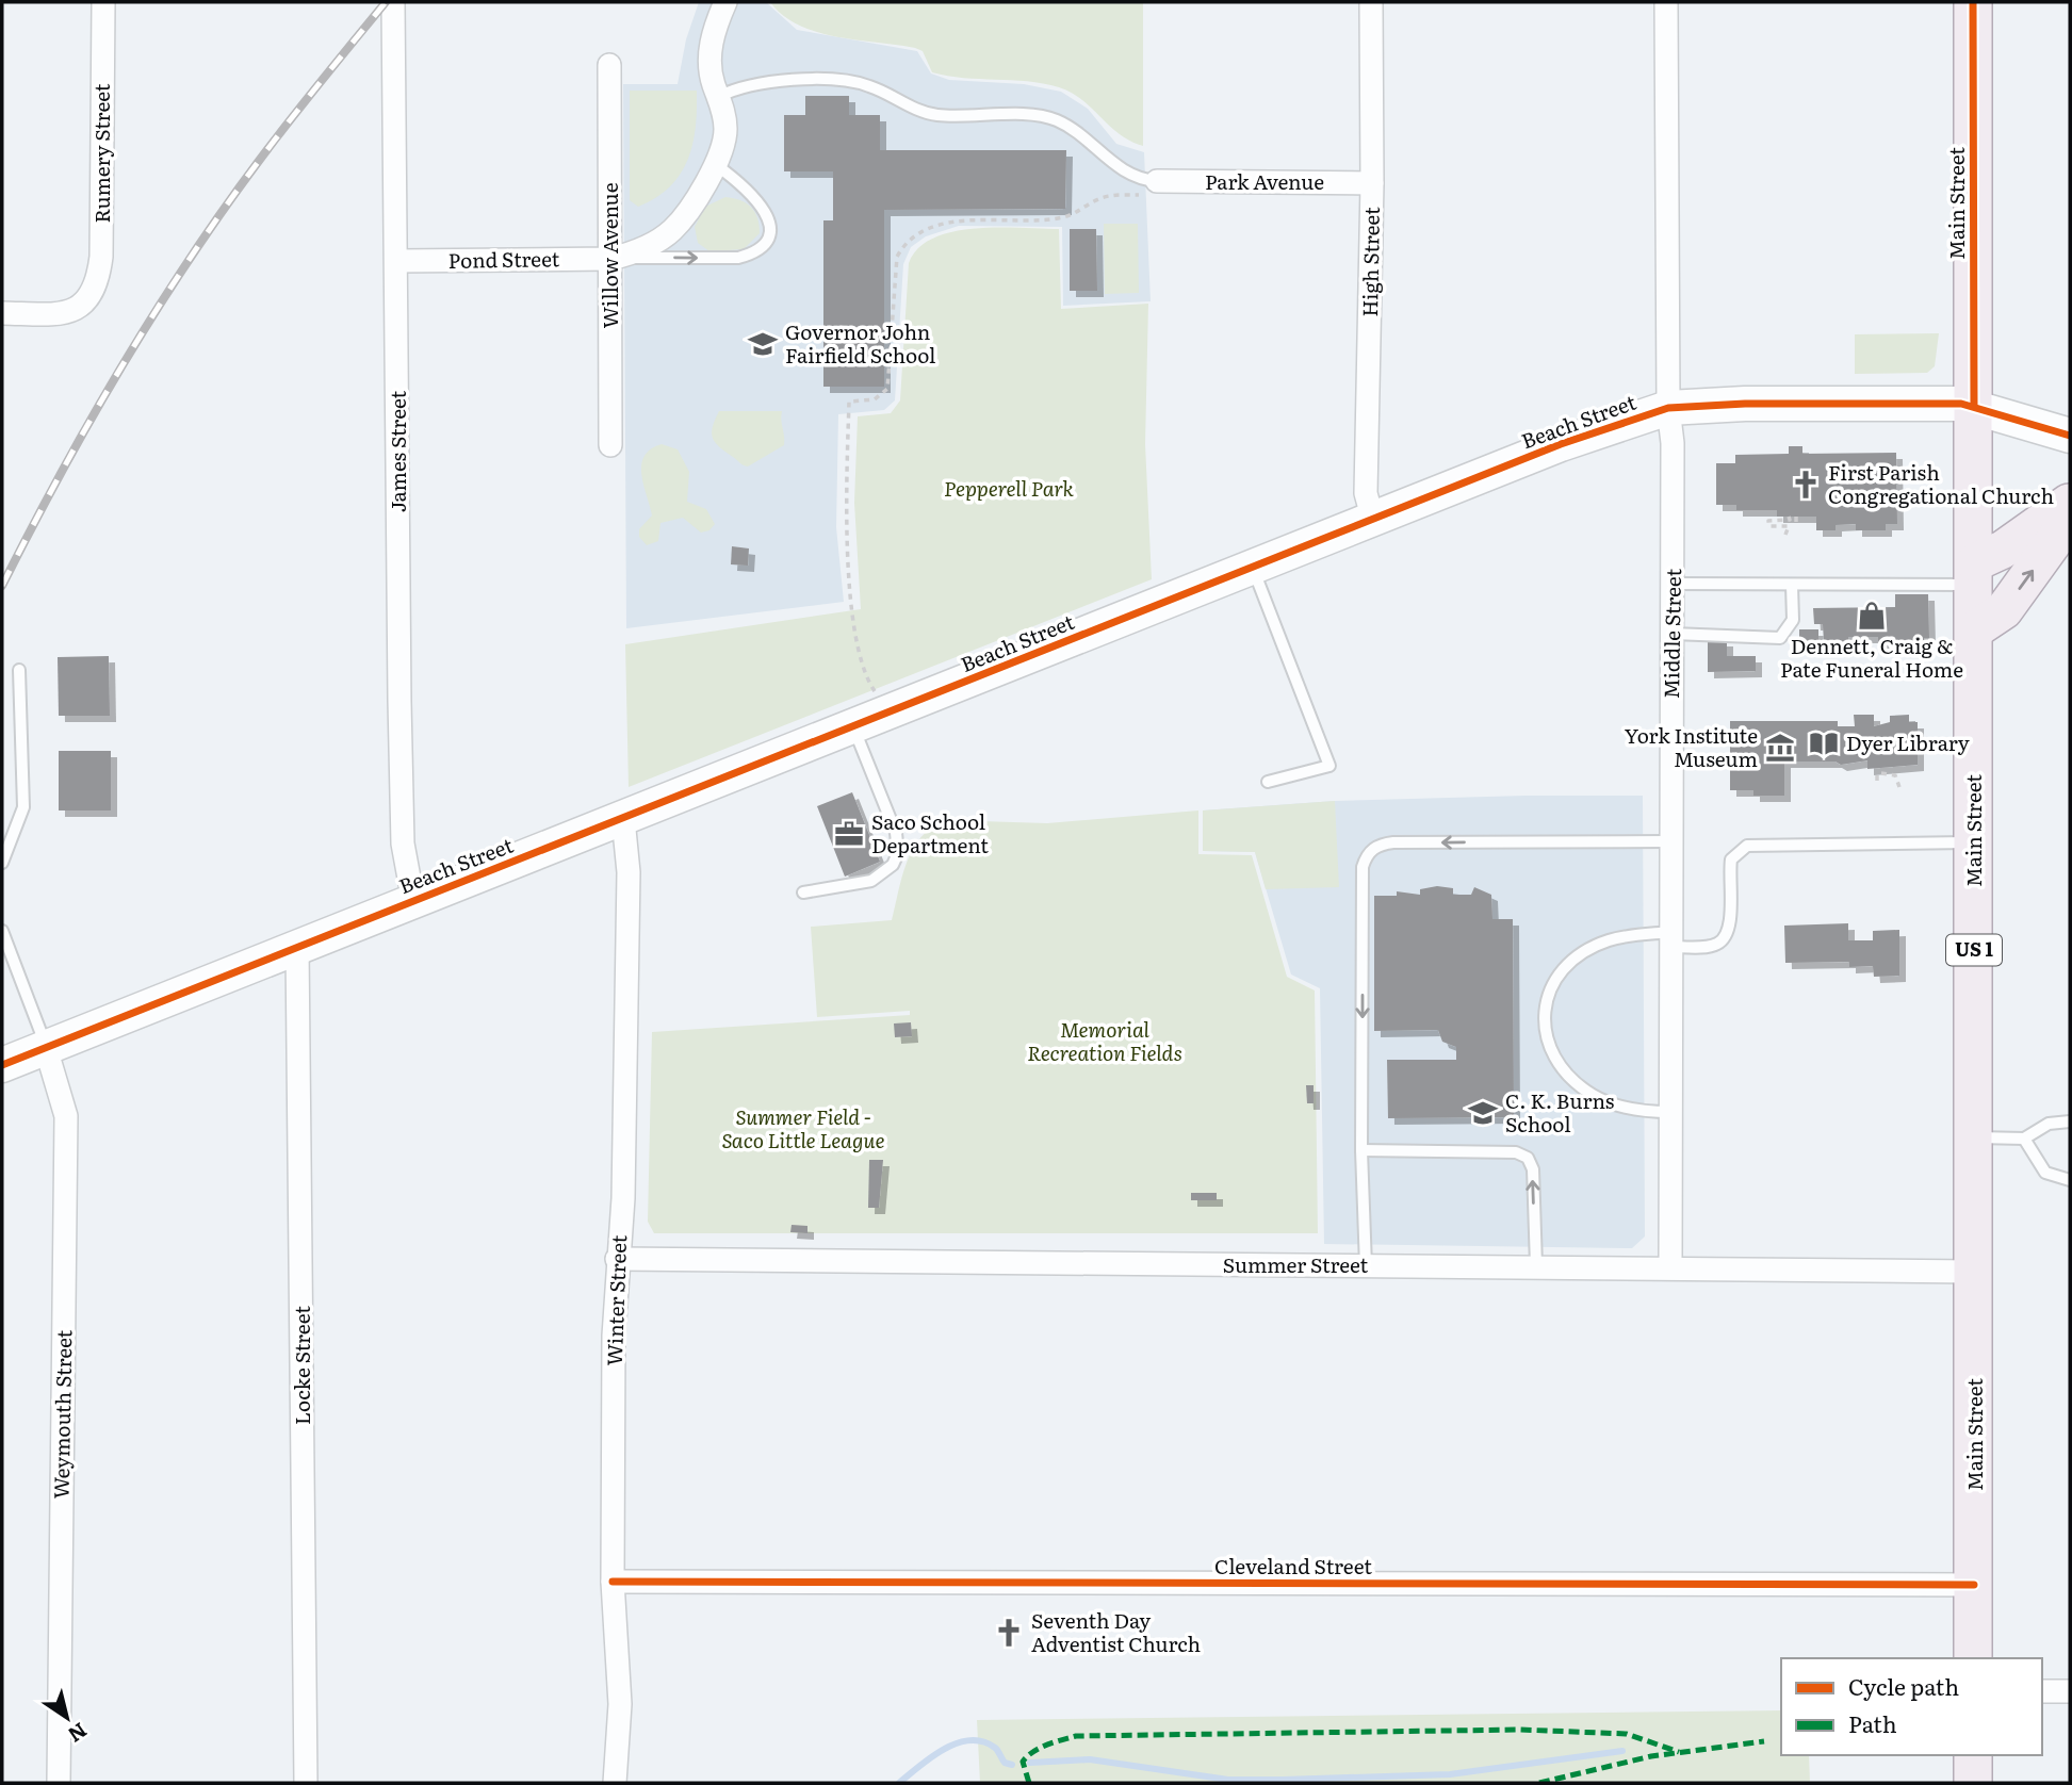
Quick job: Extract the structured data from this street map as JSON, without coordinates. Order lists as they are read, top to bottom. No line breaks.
{"streets":{"main road":["Main Street","Beach Street","US 1"],"street":["Rumery Street","Park Avenue","Willow Avenue","Pond Street","High Street","James Street","Middle Street","Summer Street","Winter Street","Locke Street","Weymouth Street","Cleveland Street"]},"crossings":[["Park Avenue","High Street"],["Main Street","Beach Street"],["Main Street","Summer Street"],["Main Street","Cleveland Street"],["Willow Avenue","Pond Street"],["Pond Street","James Street"],["High Street","Beach Street"],["Beach Street","James Street"],["Beach Street","Middle Street"],["Beach Street","Winter Street"],["Beach Street","Locke Street"],["Beach Street","Weymouth Street"],["Middle Street","Summer Street"],["Summer Street","Winter Street"],["Winter Street","Cleveland Street"]],"parks":["Pepperell Park","Memorial Recreation Fields","Summer Field - Saco Little League"],"places":{"school or university":["Governor John Fairfield School","C. K. Burns School"],"church":["First Parish Congregational Church","Seventh Day Adventist Church"],"shop":["Dennett, Craig & Pate Funeral Home"],"library":["Dyer Library"],"museum":["York Institute Museum"],"office":["Saco School Department"]},"legend":["Cycle path","Path"],"north":"bottom right"}
